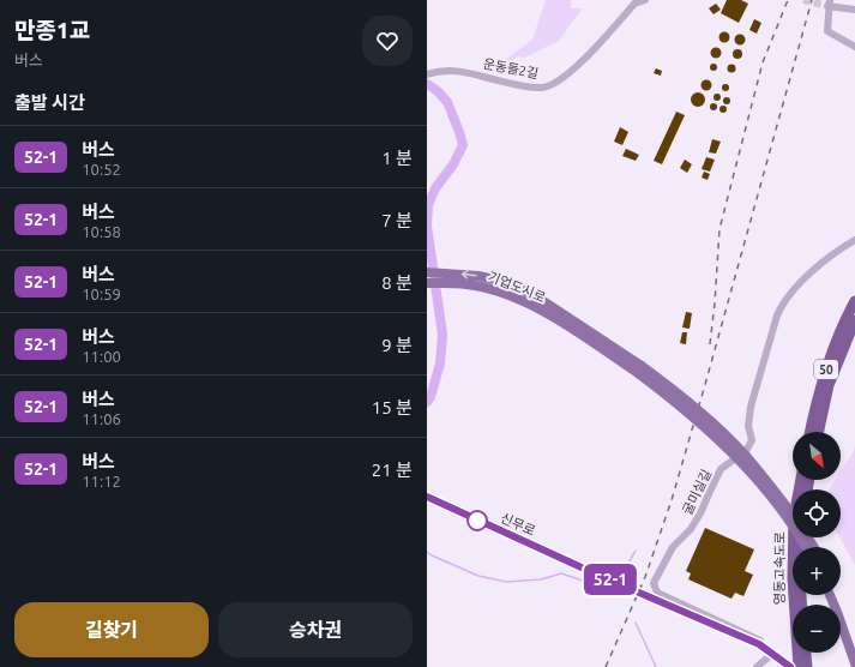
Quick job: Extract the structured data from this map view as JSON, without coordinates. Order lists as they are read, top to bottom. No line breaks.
{"streets":{"highway":["50","영동고속도로"],"main road":["기업도시로"],"street":["운동들2길","굴미실길","신무로"]},"crossings":[["굴미실길","신무로"]],"lines":["bus line 52-1"],"north":"bottom right","page":{"heading":[["만종1교","버스"],"출발 시간"],"on_map":"52-1","list":[{"mark":"52-1","name":"버스","note":"10:52","value":"1 분"},{"mark":"52-1","name":"버스","note":"10:58","value":"7 분"},{"mark":"52-1","name":"버스","note":"10:59","value":"8 분"},{"mark":"52-1","name":"버스","note":"11:00","value":"9 분"},{"mark":"52-1","name":"버스","note":"11:06","value":"15 분"},{"mark":"52-1","name":"버스","note":"11:12","value":"21 분"}],"map_buttons":["+","−"],"buttons":["길찾기","승차권"]}}
